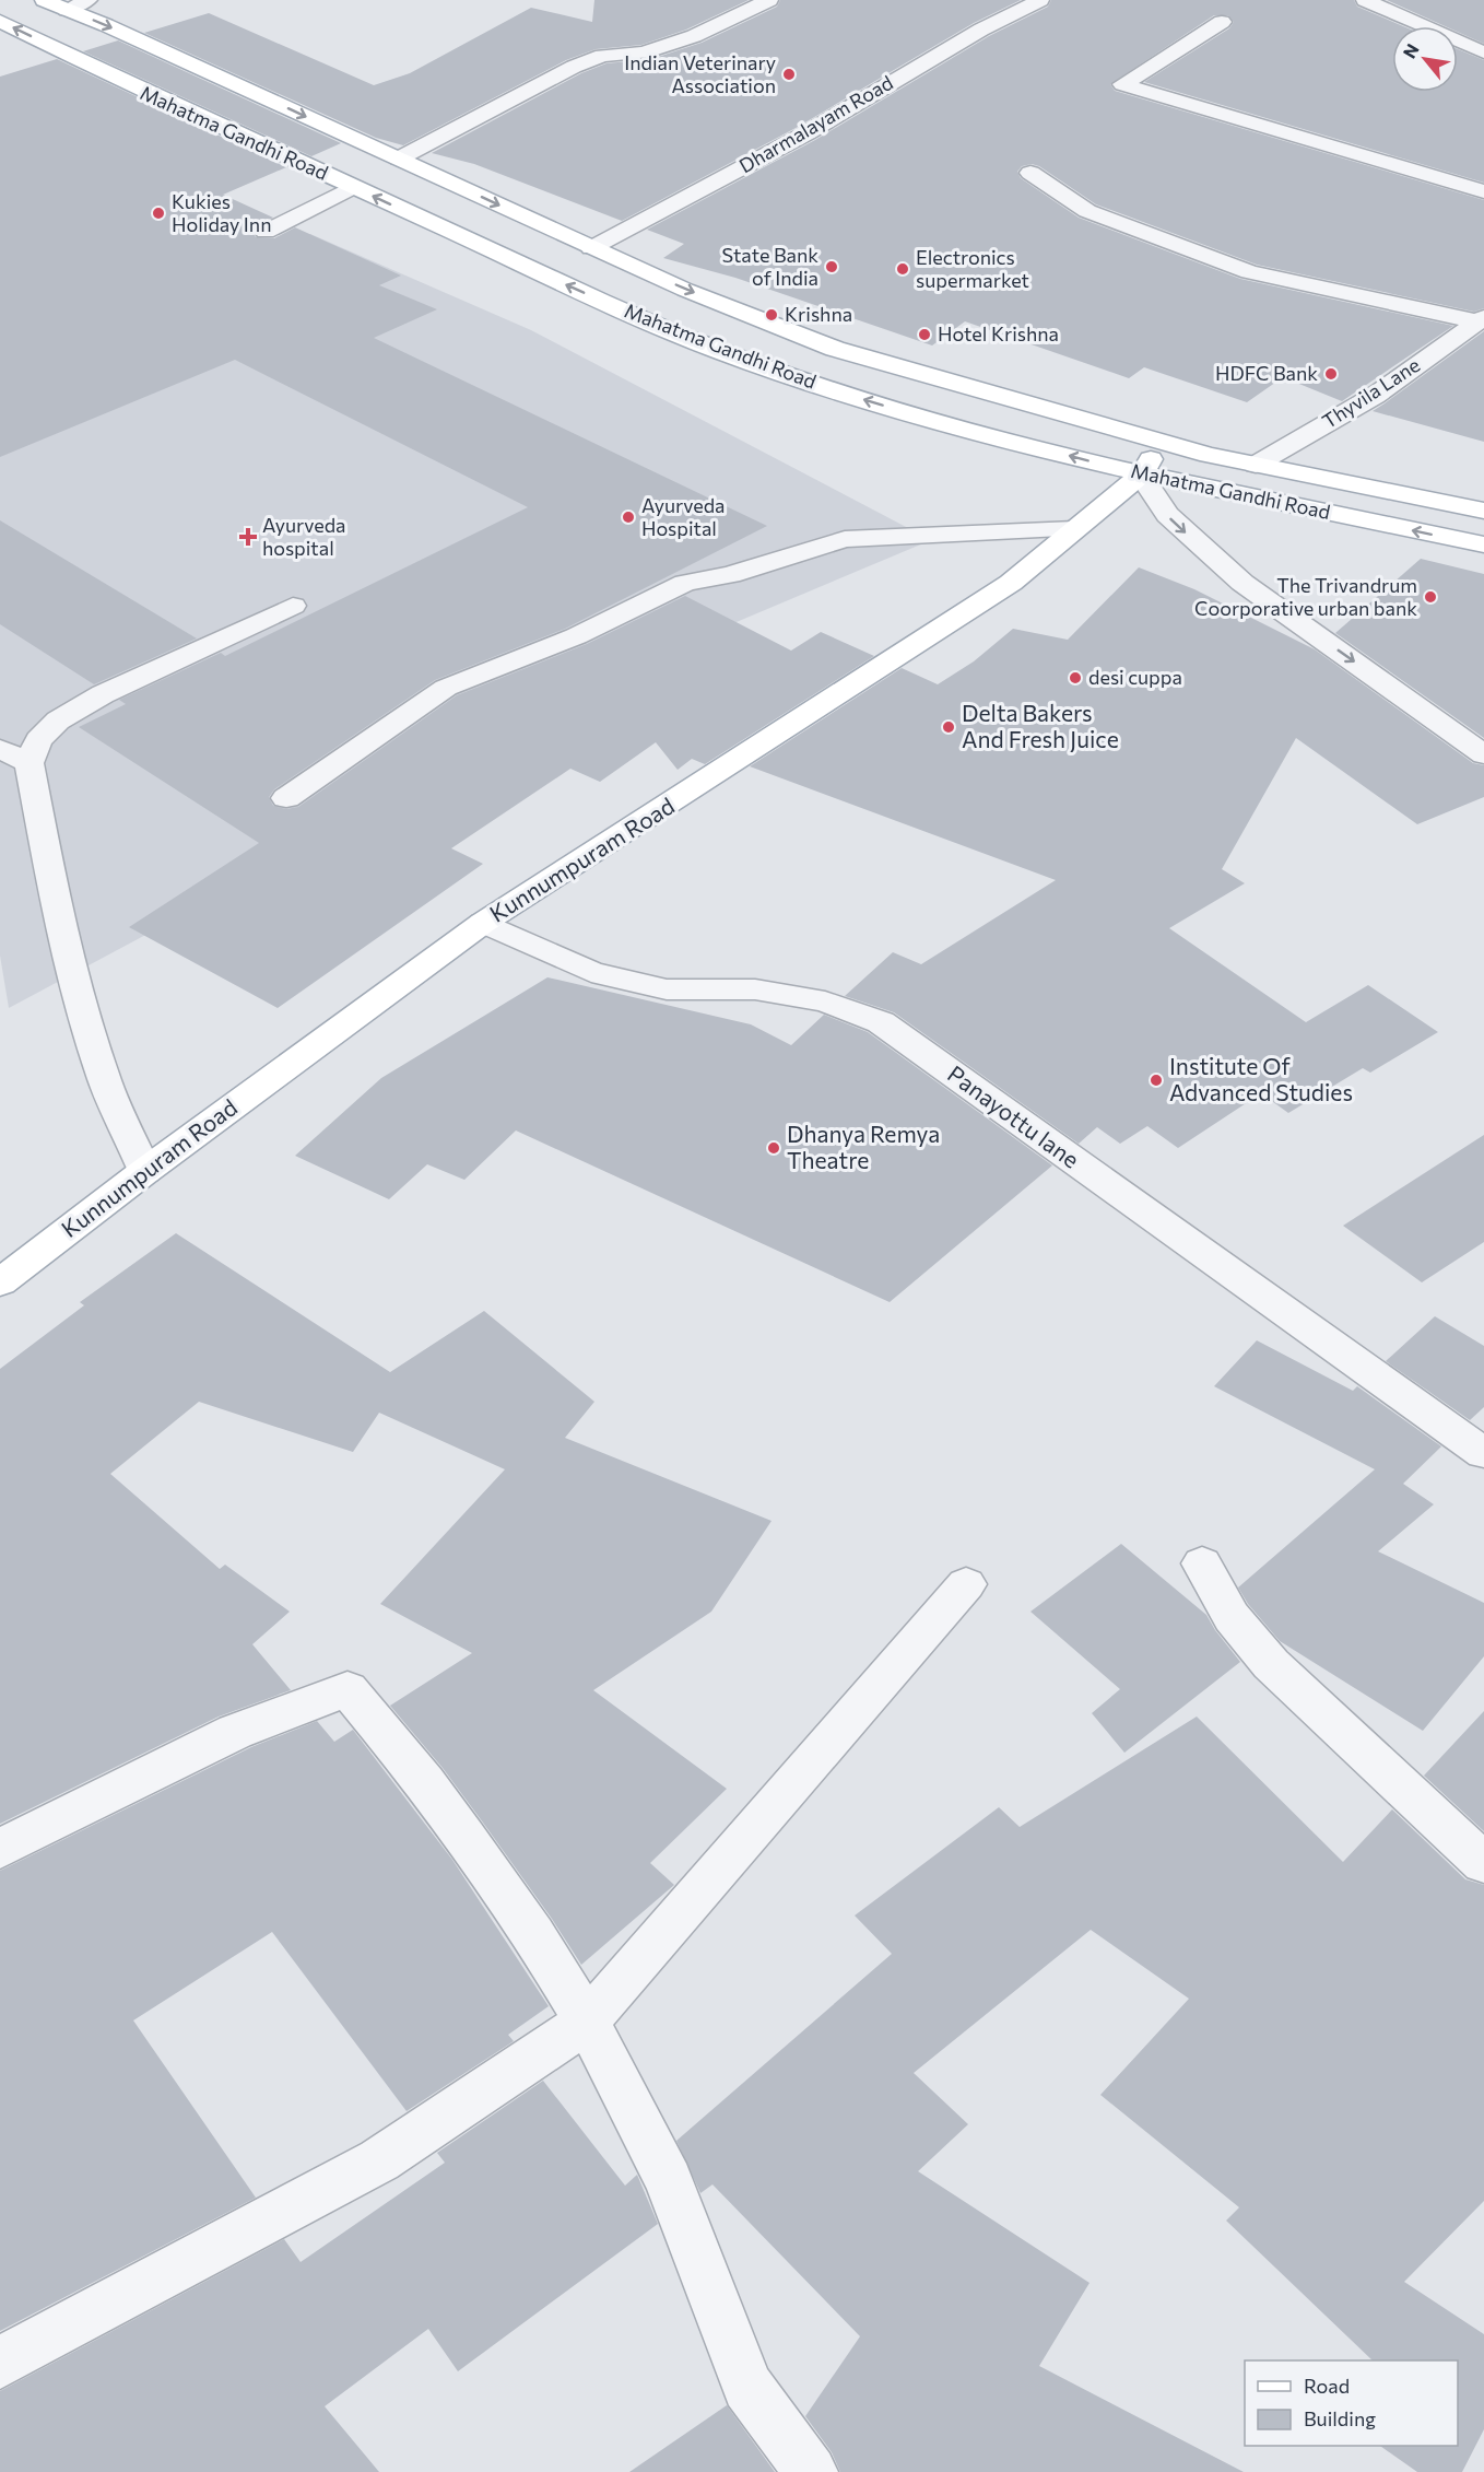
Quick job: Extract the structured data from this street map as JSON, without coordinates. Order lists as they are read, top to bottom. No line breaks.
{"streets":{"main road":["Mahatma Gandhi Road","Kunnumpuram Road"],"street":["Dharmalayam Road","Thyvila Lane","Panayottu lane"]},"crossings":[["Dharmalayam Road","Mahatma Gandhi Road"],["Mahatma Gandhi Road","Thyvila Lane"],["Mahatma Gandhi Road","Kunnumpuram Road"],["Kunnumpuram Road","Panayottu lane"]],"places":{"other":["Indian Veterinary Association","Kukies Holiday Inn","State Bank of India","Electronics supermarket","Krishna","Hotel Krishna","HDFC Bank","Ayurveda Hospital","The Trivandrum Coorporative urban bank","desi cuppa","Delta Bakers And Fresh Juice","Institute Of Advanced Studies","Dhanya Remya Theatre"],"health":["Ayurveda hospital"]},"legend":["Road","Building"],"north":"top left"}
